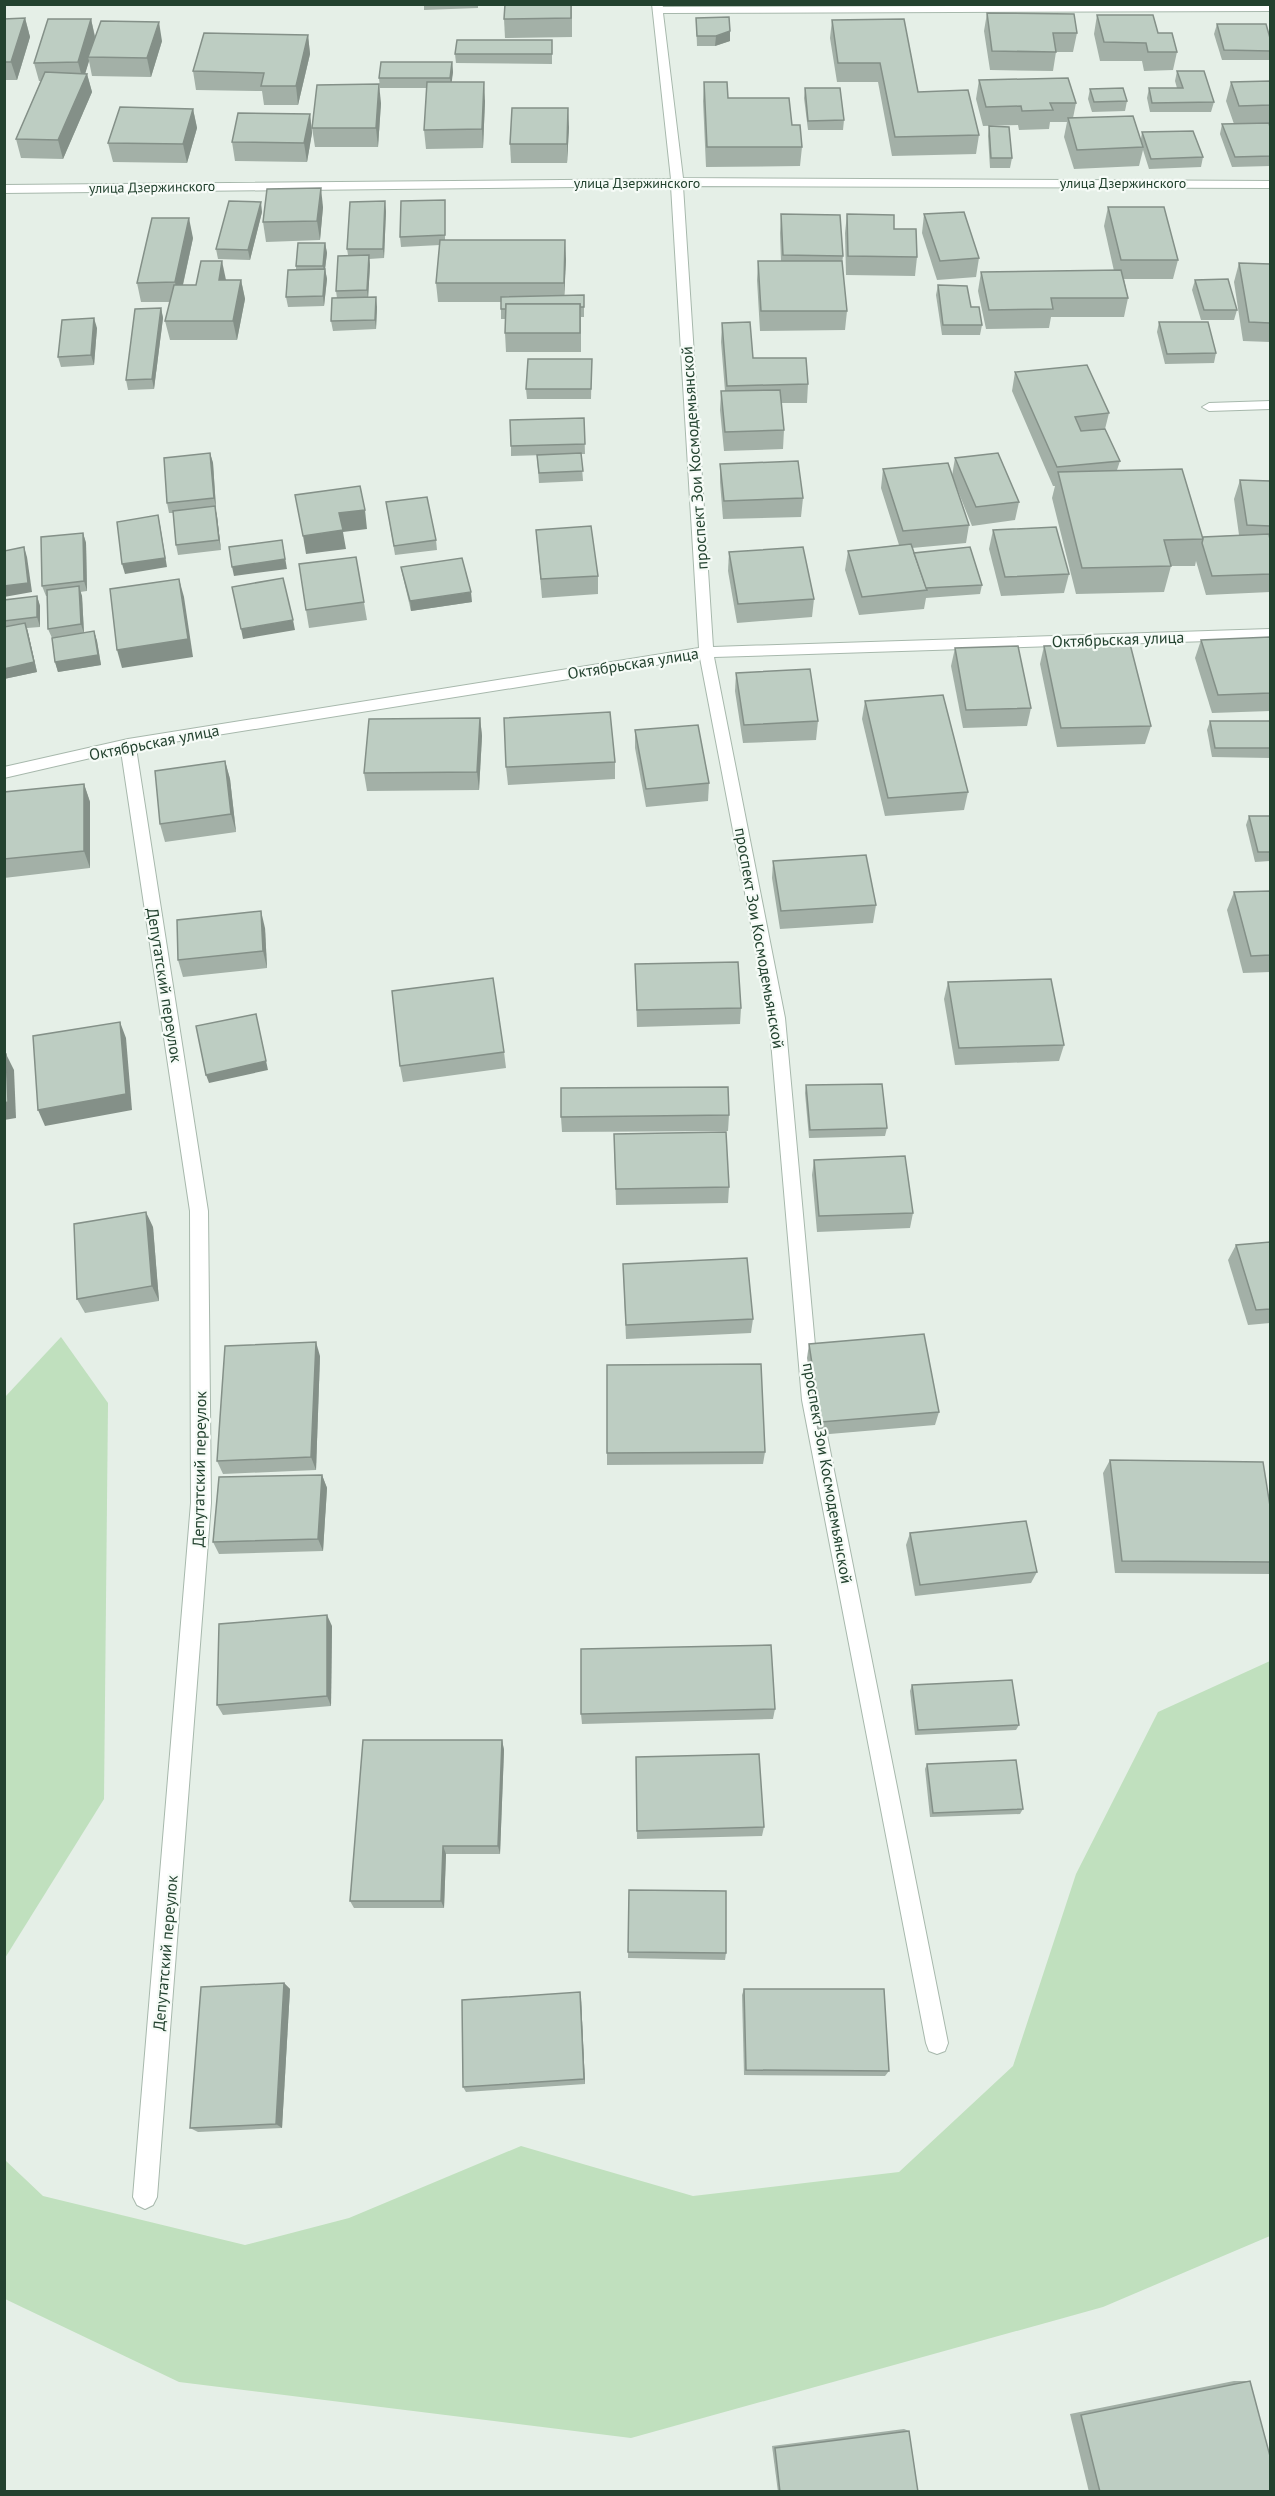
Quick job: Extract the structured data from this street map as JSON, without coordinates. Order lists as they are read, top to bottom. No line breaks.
{"streets":{"street":["улица Дзержинского","проспект Зои Космодемьянской","Октябрьская улица","Депутатский переулок"]},"crossings":[["улица Дзержинского","проспект Зои Космодемьянской"],["проспект Зои Космодемьянской","Октябрьская улица"],["Октябрьская улица","Депутатский переулок"]]}
